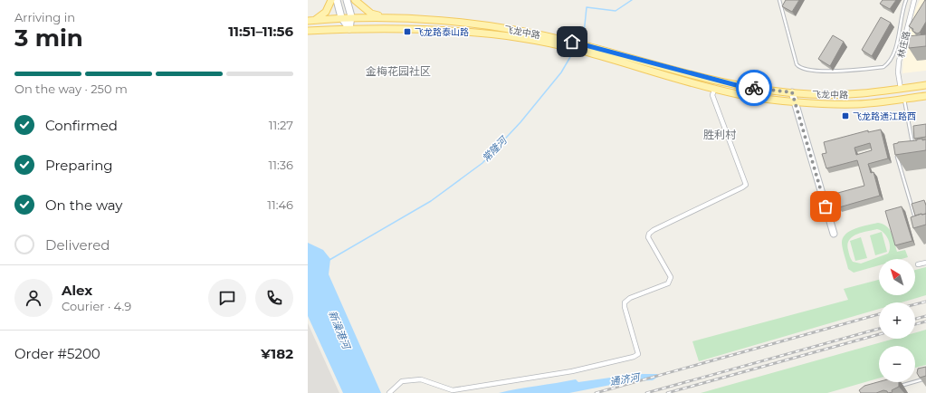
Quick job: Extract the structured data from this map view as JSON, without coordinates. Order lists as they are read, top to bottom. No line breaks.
{"streets":{"main road":["飞龙中路"],"street":["林庄路"]},"crossings":[["飞龙中路","林庄路"]],"districts":["金梅花园社区","胜利村"],"water":["常隆河","新澡港河","通济河"],"places":{"transit":["飞龙路泰山路","飞龙路通江路西"]},"north":"top left","page":{"heading":["3 min","Arriving in","11:51–11:56"],"panel":["Alex","Courier · 4.9","Order #5200","¥182"],"bar":"On the way · 250 m","list":[["Confirmed","11:27"],["Preparing","11:36"],["On the way","11:46"],"Delivered"],"map_buttons":["+","−"]}}
